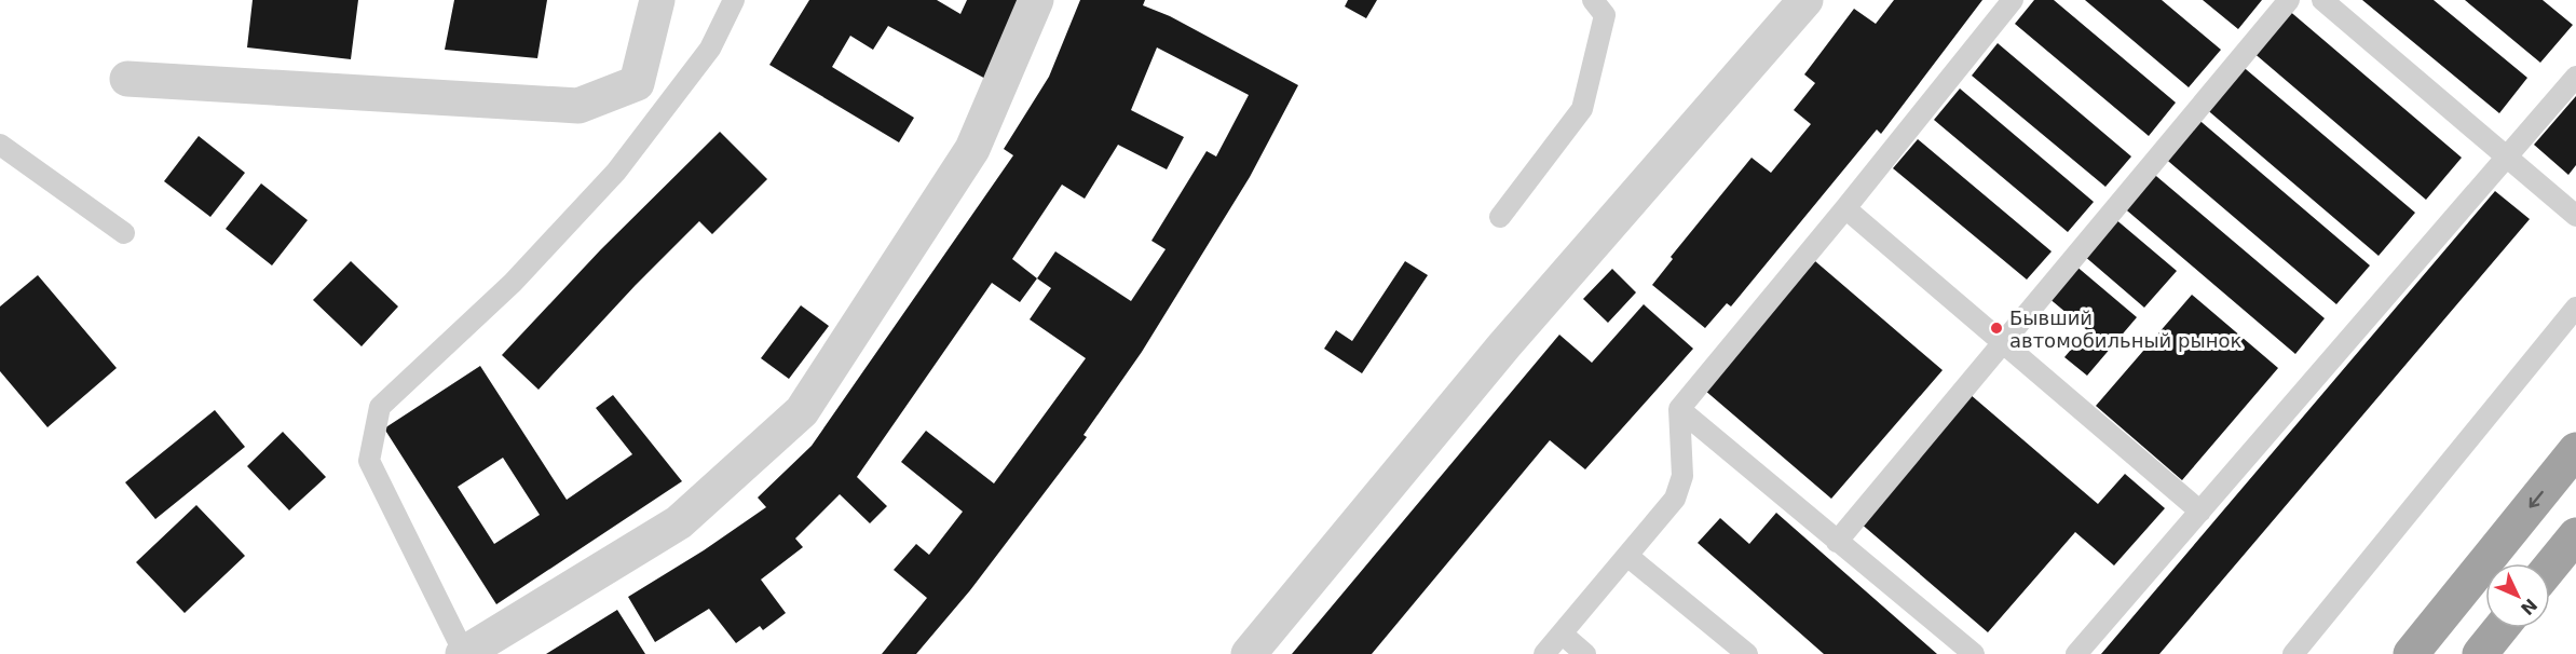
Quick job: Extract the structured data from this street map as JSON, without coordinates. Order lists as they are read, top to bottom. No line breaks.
{"places":["Бывший автомобильный рынок"],"north":"bottom right"}
